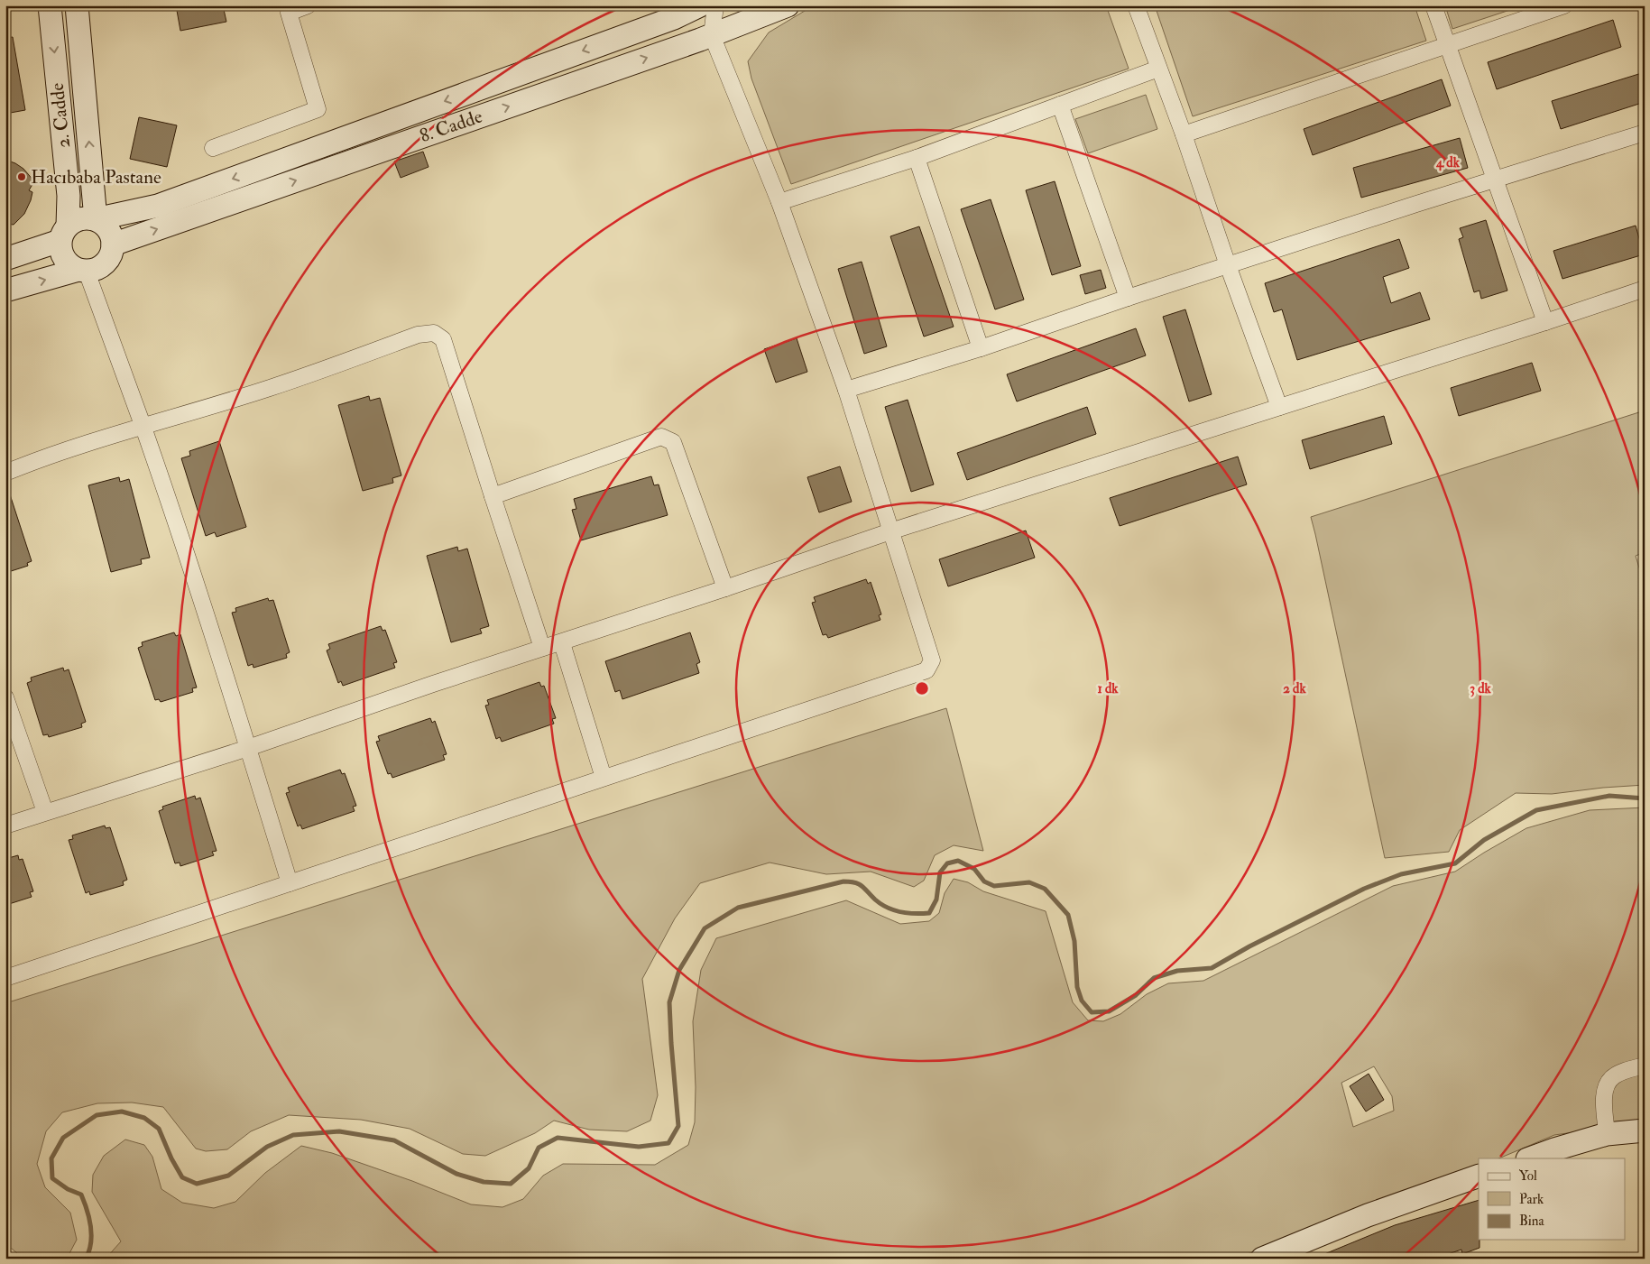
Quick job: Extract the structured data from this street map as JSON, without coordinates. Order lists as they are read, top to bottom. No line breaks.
{"streets":{"street":["2. Cadde","8. Cadde"]},"crossings":[["2. Cadde","8. Cadde"]],"places":["Hacıbaba Pastane"],"legend":["Yol","Park","Bina"],"rings":["4 dk","1 dk","2 dk","3 dk"]}
